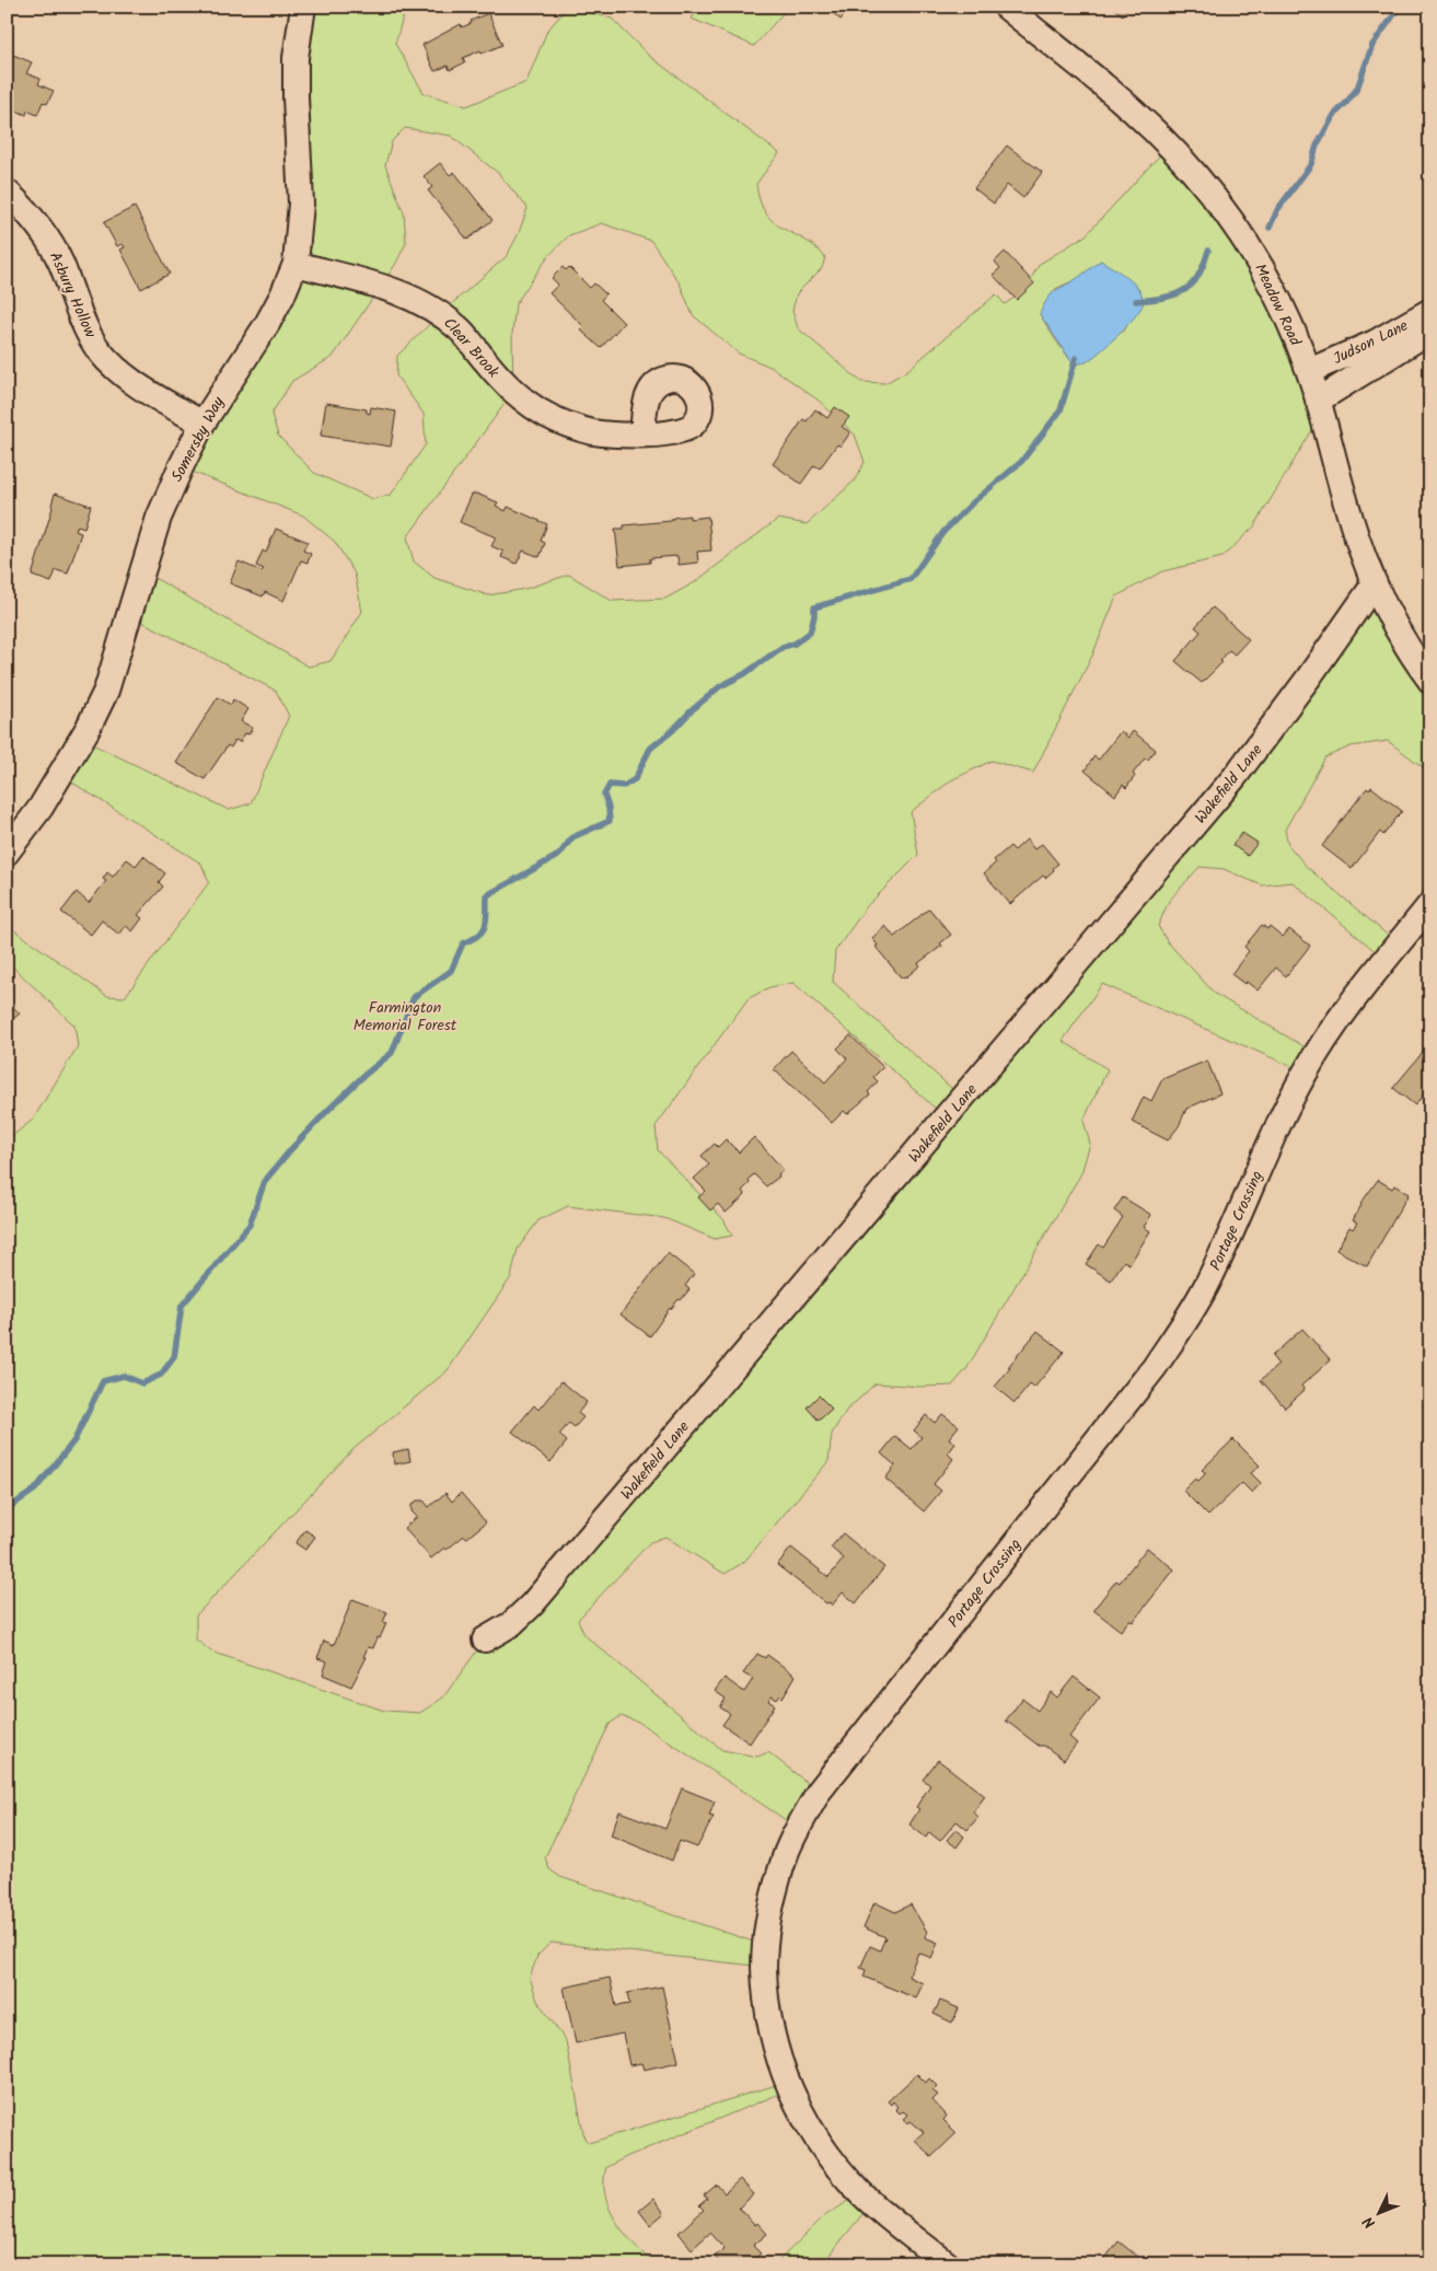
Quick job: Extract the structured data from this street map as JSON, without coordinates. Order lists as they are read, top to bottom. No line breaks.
{"streets":{"street":["Asbury Hollow","Meadow Road","Judson Lane","Clear Brook","Somersby Way","Wakefield Lane","Portage Crossing"]},"crossings":[["Asbury Hollow","Somersby Way"],["Meadow Road","Judson Lane"],["Meadow Road","Wakefield Lane"],["Clear Brook","Somersby Way"]],"parks":["Farmington Memorial Forest"],"north":"bottom left"}
